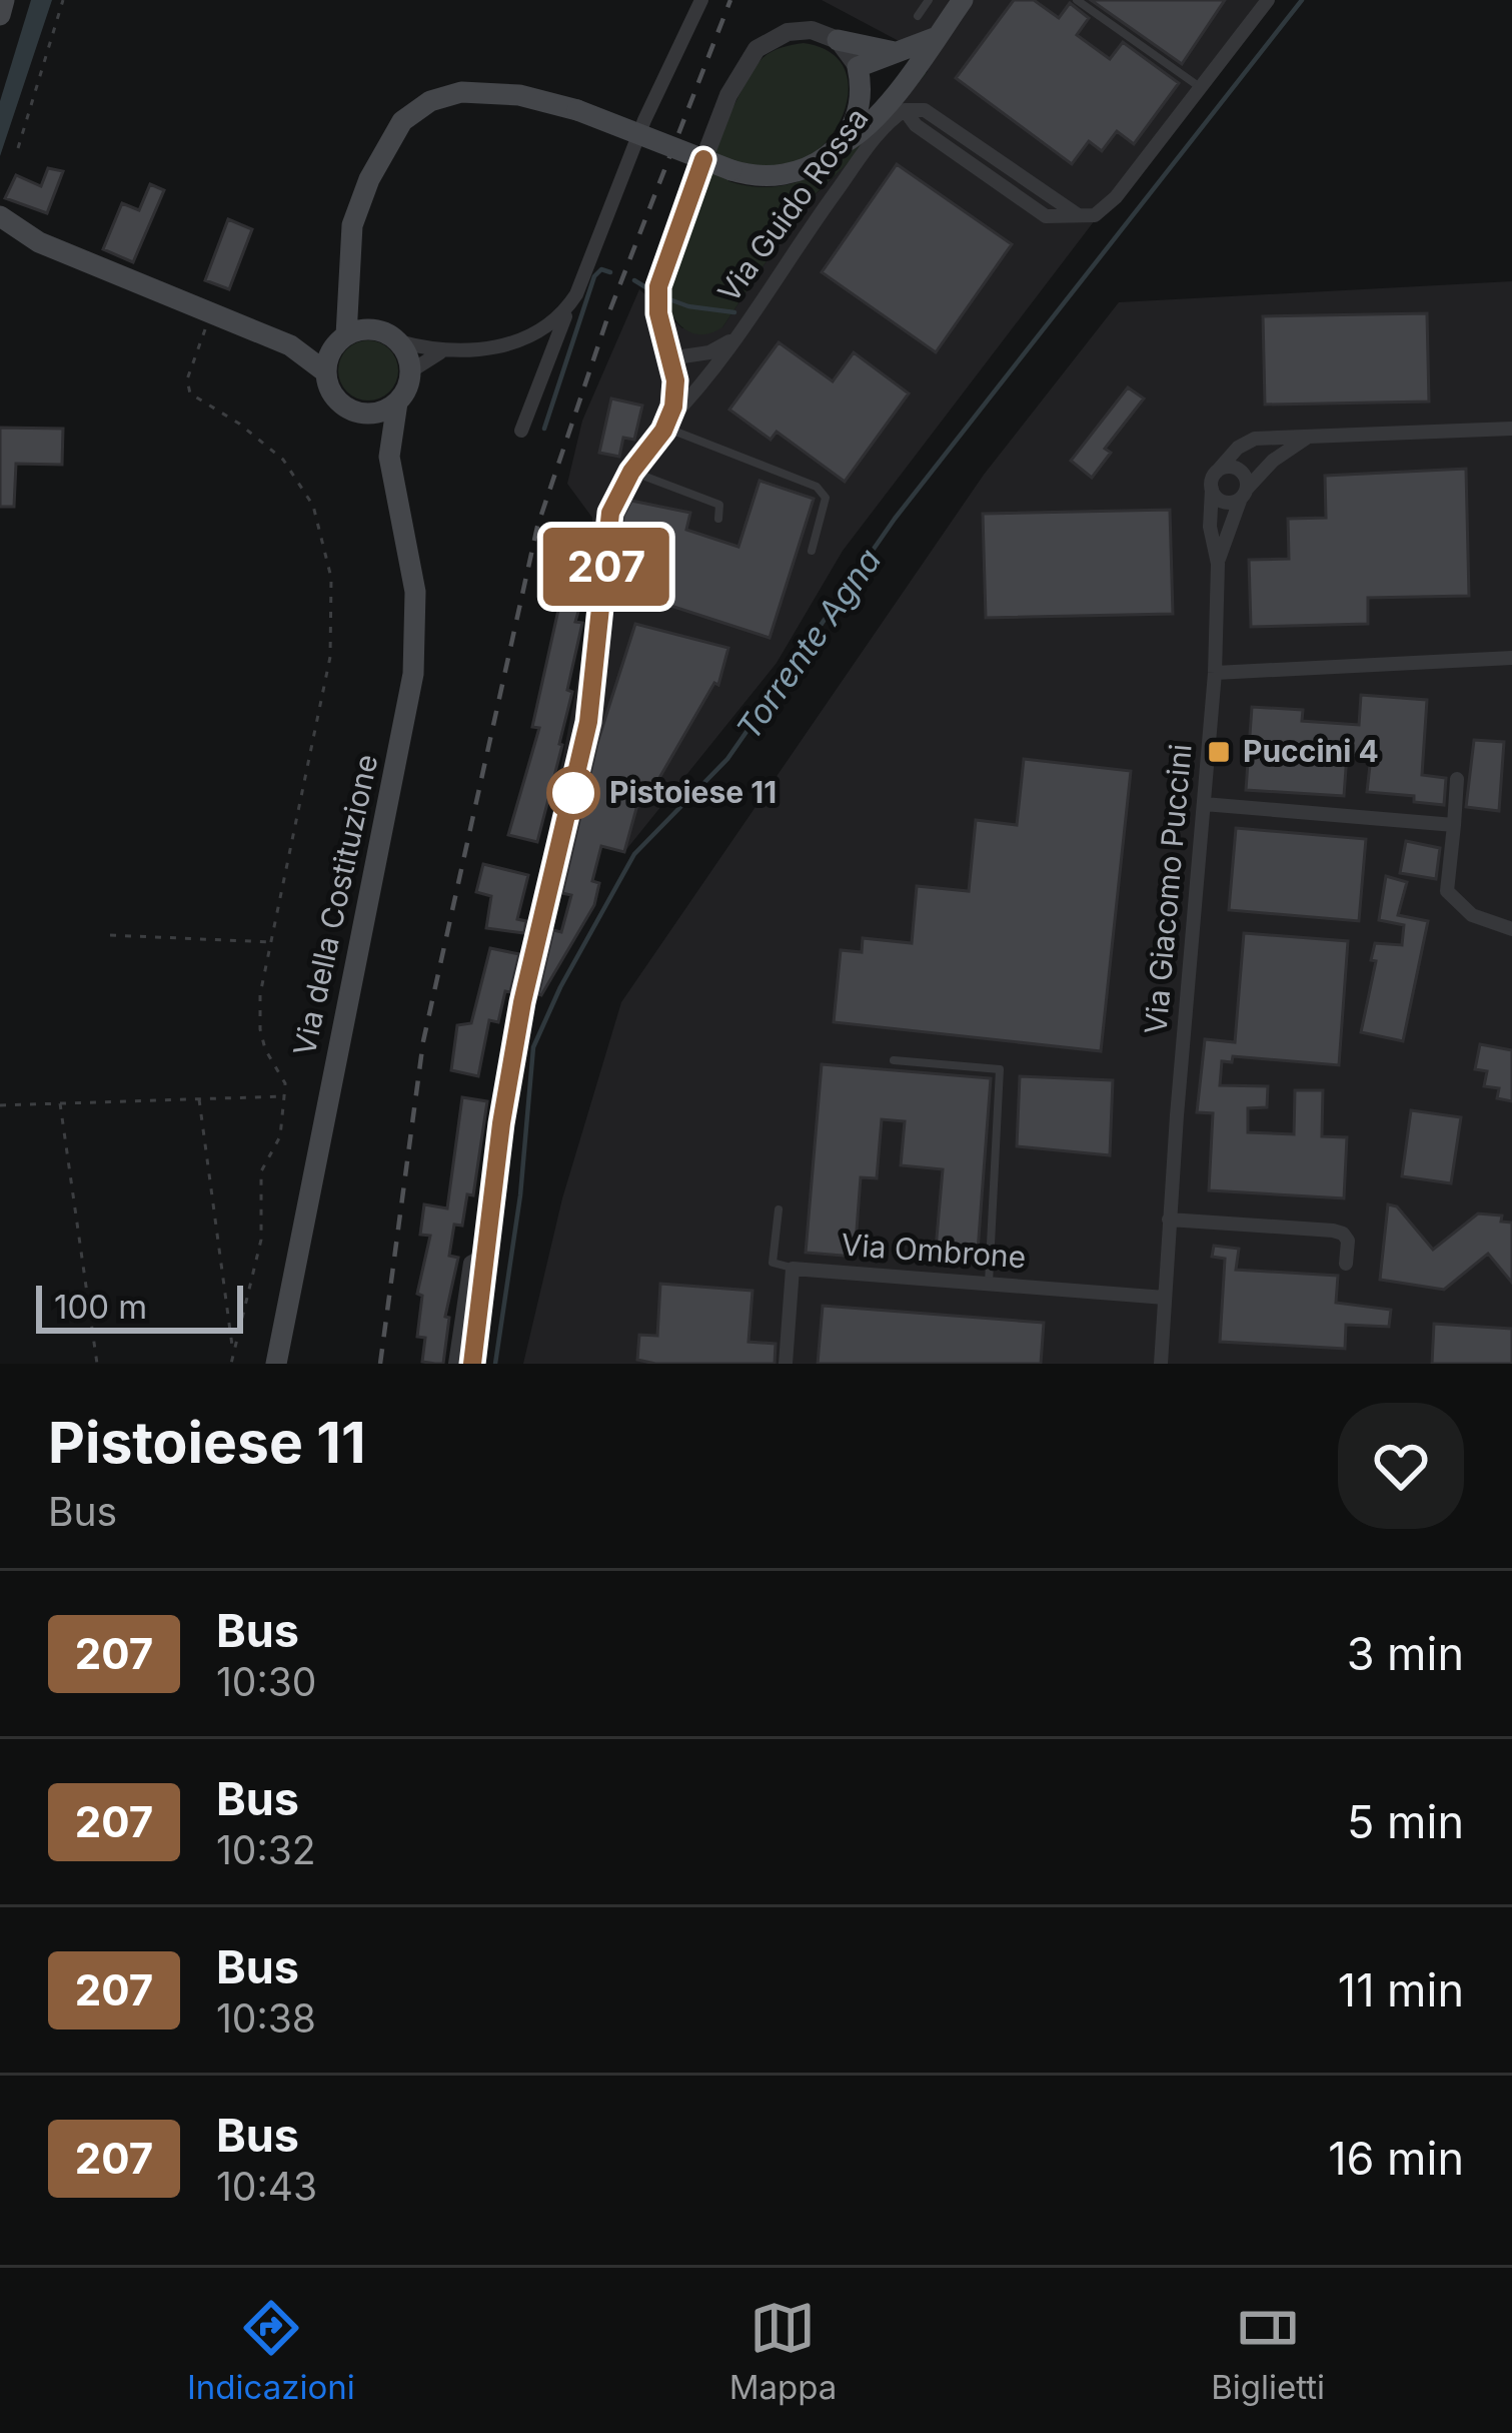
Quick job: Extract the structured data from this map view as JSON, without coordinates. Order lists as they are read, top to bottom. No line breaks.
{"streets":{"main road":["Via Guido Rossa","Via della Costituzione"],"street":["Via Giacomo Puccini","Via Ombrone"]},"crossings":[["Via Giacomo Puccini","Via Ombrone"]],"water":["Torrente Agna"],"places":{"transit":["Puccini 4"],"other":["Pistoiese 11"]},"lines":["bus line 207"],"scale_bar":"100 m","page":{"on_map":"207","scale":"100 m","heading":["Pistoiese 11","Bus"],"list":[{"mark":"207","name":"Bus","note":"10:30","value":"3 min"},{"mark":"207","name":"Bus","note":"10:32","value":"5 min"},{"mark":"207","name":"Bus","note":"10:38","value":"11 min"},{"mark":"207","name":"Bus","note":"10:43","value":"16 min"}],"tabs":["Indicazioni","Mappa","Biglietti"]}}
